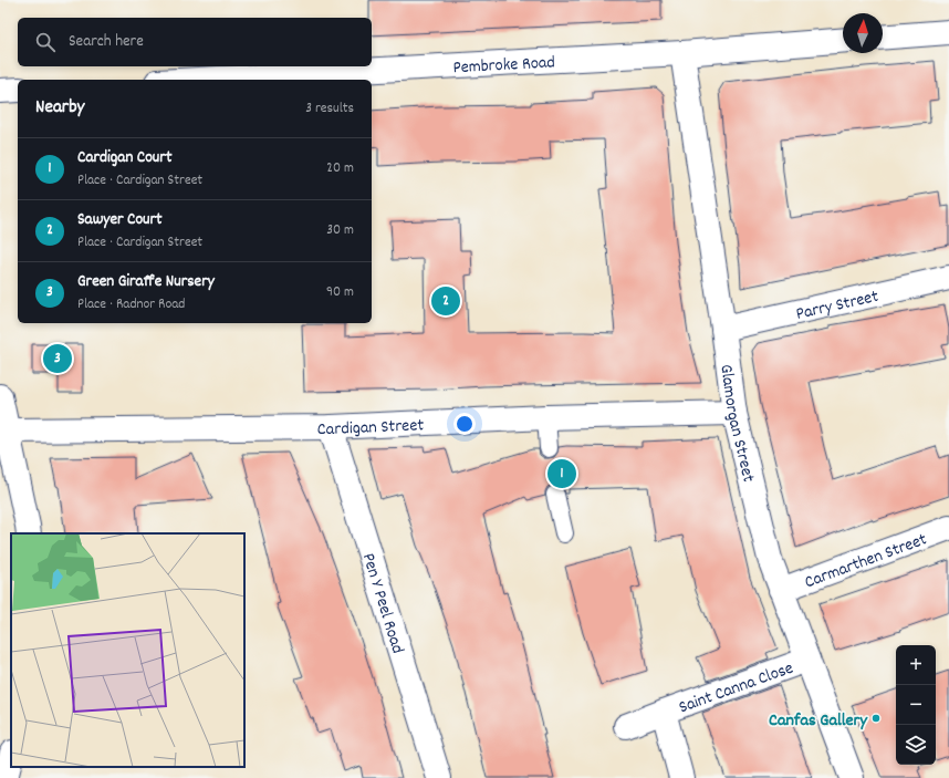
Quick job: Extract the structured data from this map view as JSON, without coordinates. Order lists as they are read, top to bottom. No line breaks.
{"streets":{"street":["Pembroke Road","Parry Street","Glamorgan Street","Cardigan Street","Carmarthen Street","Pen Y Peel Road","Saint Canna Close"]},"crossings":[["Pembroke Road","Glamorgan Street"],["Parry Street","Glamorgan Street"],["Glamorgan Street","Cardigan Street"],["Glamorgan Street","Carmarthen Street"],["Glamorgan Street","Saint Canna Close"],["Cardigan Street","Pen Y Peel Road"]],"places":["Canfas Gallery"],"north":"top","page":{"search":"Search here","heading":["Nearby","3 results"],"list":[{"mark":"1","name":"Cardigan Court","note":"Place · Cardigan Street","value":"20 m"},{"mark":"2","name":"Sawyer Court","note":"Place · Cardigan Street","value":"30 m"},{"mark":"3","name":"Green Giraffe Nursery","note":"Place · Radnor Road","value":"90 m"}],"pins":["2","3","1"],"map_buttons":["+","−"]}}
